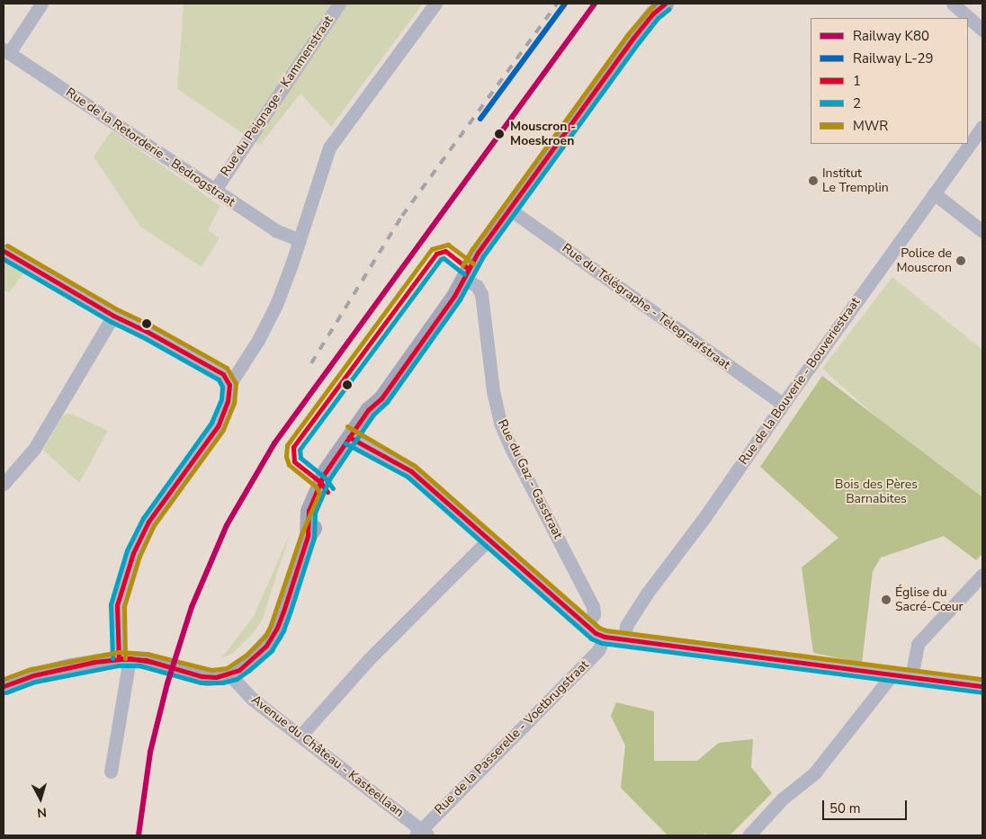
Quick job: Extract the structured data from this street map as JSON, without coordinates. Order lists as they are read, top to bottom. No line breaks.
{"streets":{"street":["Rue du Peignage - Kammenstraat","Rue de la Retorderie - Bedrogstraat","Rue du Télégraphe - Telegraafstraat","Rue de la Bouverie - Bouveriestraat","Rue du Gaz - Gasstraat","Rue de la Passerelle - Voetbrugstraat","Avenue du Château - Kasteellaan"]},"crossings":[["Rue du Peignage - Kammenstraat","Rue de la Retorderie - Bedrogstraat"],["Rue du Télégraphe - Telegraafstraat","Rue de la Bouverie - Bouveriestraat"],["Rue de la Passerelle - Voetbrugstraat","Avenue du Château - Kasteellaan"]],"parks":["Bois des Pères Barnabites"],"places":["Mouscron - Moeskroen","Institut Le Tremplin","Police de Mouscron","Église du Sacré-Cœur"],"lines":["rail line K80","rail line L-29","transit line 1","transit line MWR","transit line 2"],"legend":["Railway K80","Railway L-29","1","2","MWR"],"scale_bar":"50 m","north":"bottom"}
